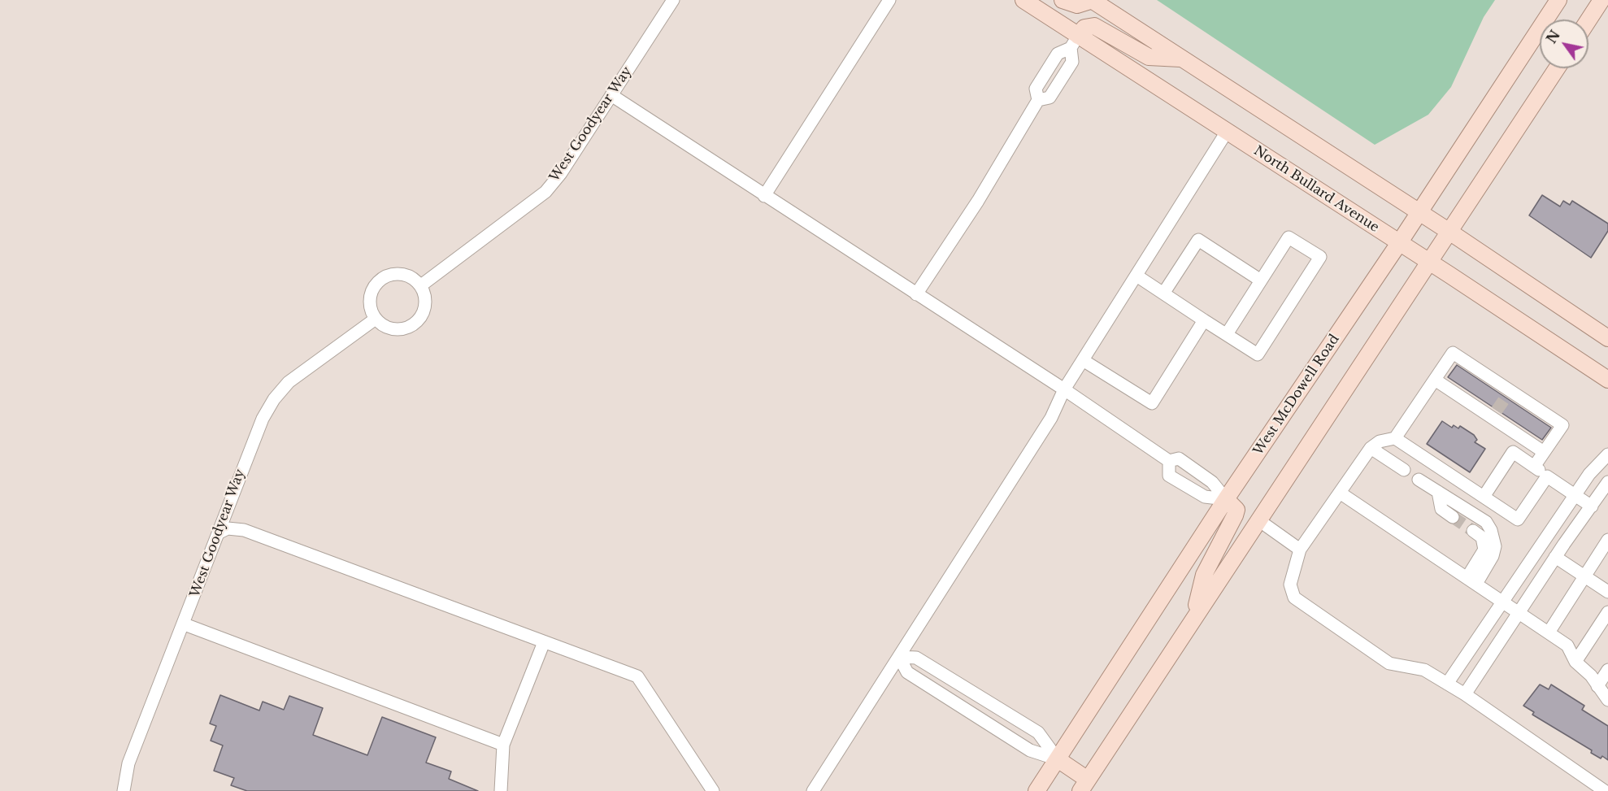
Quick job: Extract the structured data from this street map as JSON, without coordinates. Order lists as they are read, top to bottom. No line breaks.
{"streets":{"main road":["North Bullard Avenue","West McDowell Road"],"street":["West Goodyear Way"]},"crossings":[["North Bullard Avenue","West McDowell Road"]],"north":"top left"}
